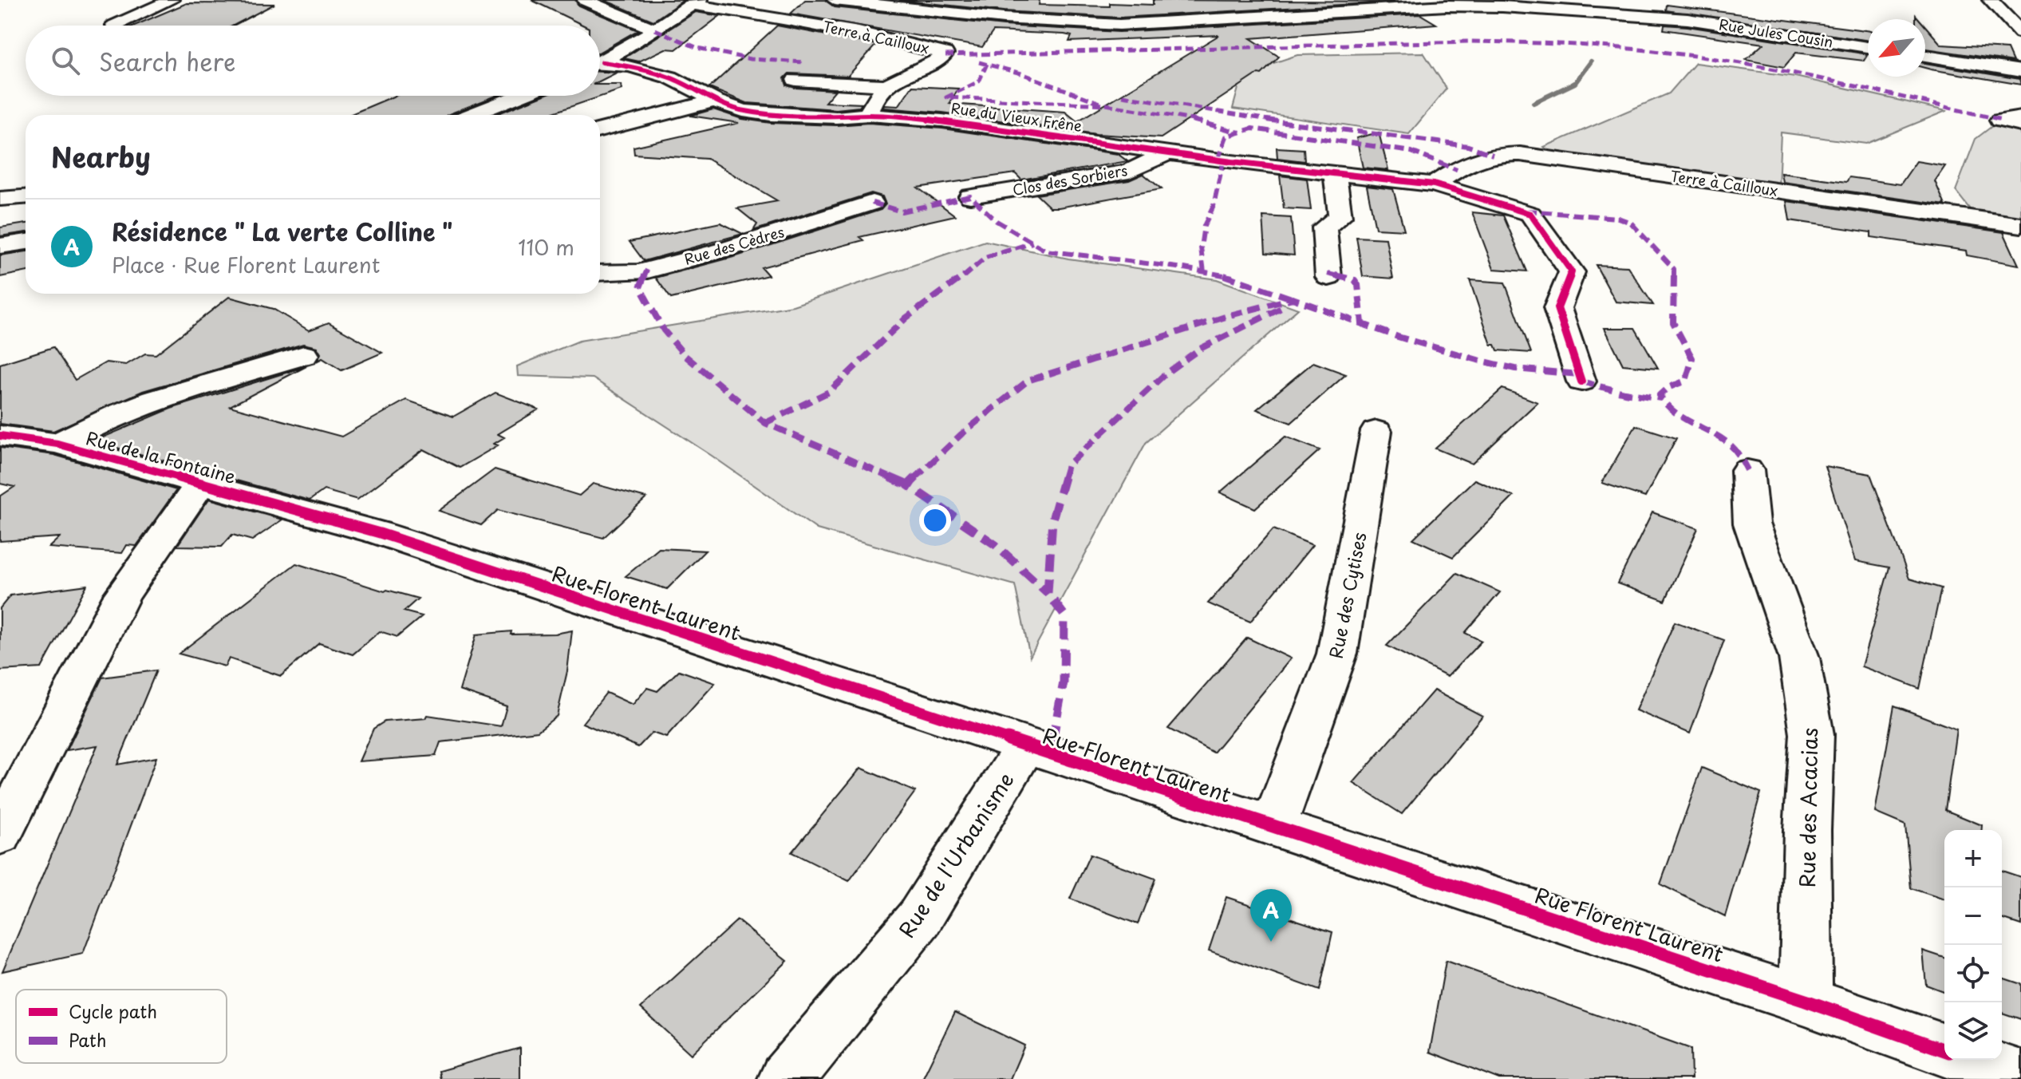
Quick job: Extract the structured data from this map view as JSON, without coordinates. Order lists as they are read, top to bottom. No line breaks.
{"streets":{"street":["Rue Jules Cousin","Terre à Cailloux","Rue du Vieux Frêne","Clos des Sorbiers","Rue des Cèdres","Rue de la Fontaine","Rue des Cytises","Rue Florent Laurent","Rue des Acacias","Rue de l'Urbanisme"]},"crossings":[["Terre à Cailloux","Rue du Vieux Frêne"],["Rue du Vieux Frêne","Clos des Sorbiers"],["Rue de la Fontaine","Rue Florent Laurent"],["Rue des Cytises","Rue Florent Laurent"],["Rue Florent Laurent","Rue des Acacias"],["Rue Florent Laurent","Rue de l'Urbanisme"]],"legend":["Cycle path","Path"],"north":"bottom left","page":{"search":"Search here","heading":"Nearby","list":[{"mark":"A","name":"Résidence \" La verte Colline \"","note":"Place · Rue Florent Laurent","value":"110 m"}],"map_buttons":["+","−"],"pins":"A"}}
